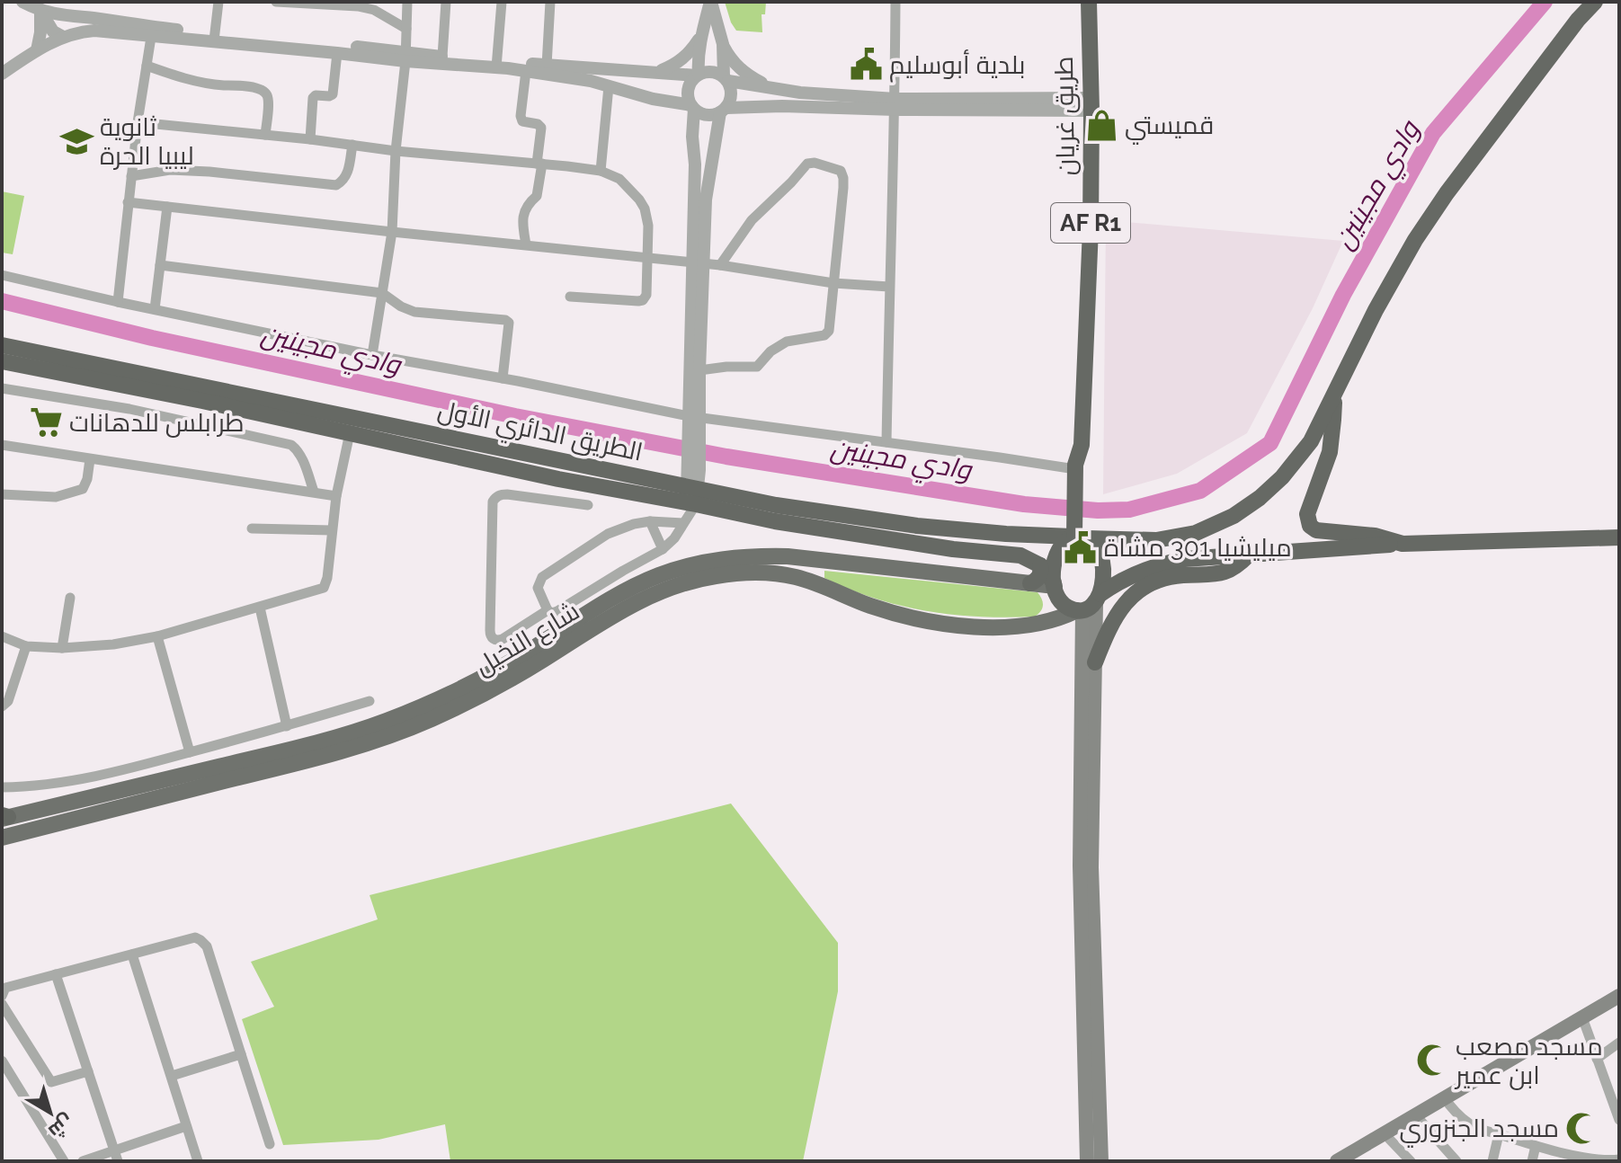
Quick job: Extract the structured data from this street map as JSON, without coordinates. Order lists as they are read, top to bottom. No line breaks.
{"streets":{"highway":["طريق غريان","AF R1","الطريق الدائري الأول"],"main road":["شارع النخيل"]},"crossings":[["طريق غريان","الطريق الدائري الأول"],["طريق غريان","شارع النخيل"],["الطريق الدائري الأول","شارع النخيل"]],"water":["وادي مجينين"],"places":{"public building":["بلدية أبوسليم","ميليشيا 301 مشاة"],"shop":["قميستي"],"school or university":["ثانوية ليبيا الحرة"],"supermarket":["طرابلس للدهانات"],"mosque":["مسجد مصعب ابن عمير","مسجد الجنزوري"]},"north":"bottom right"}
